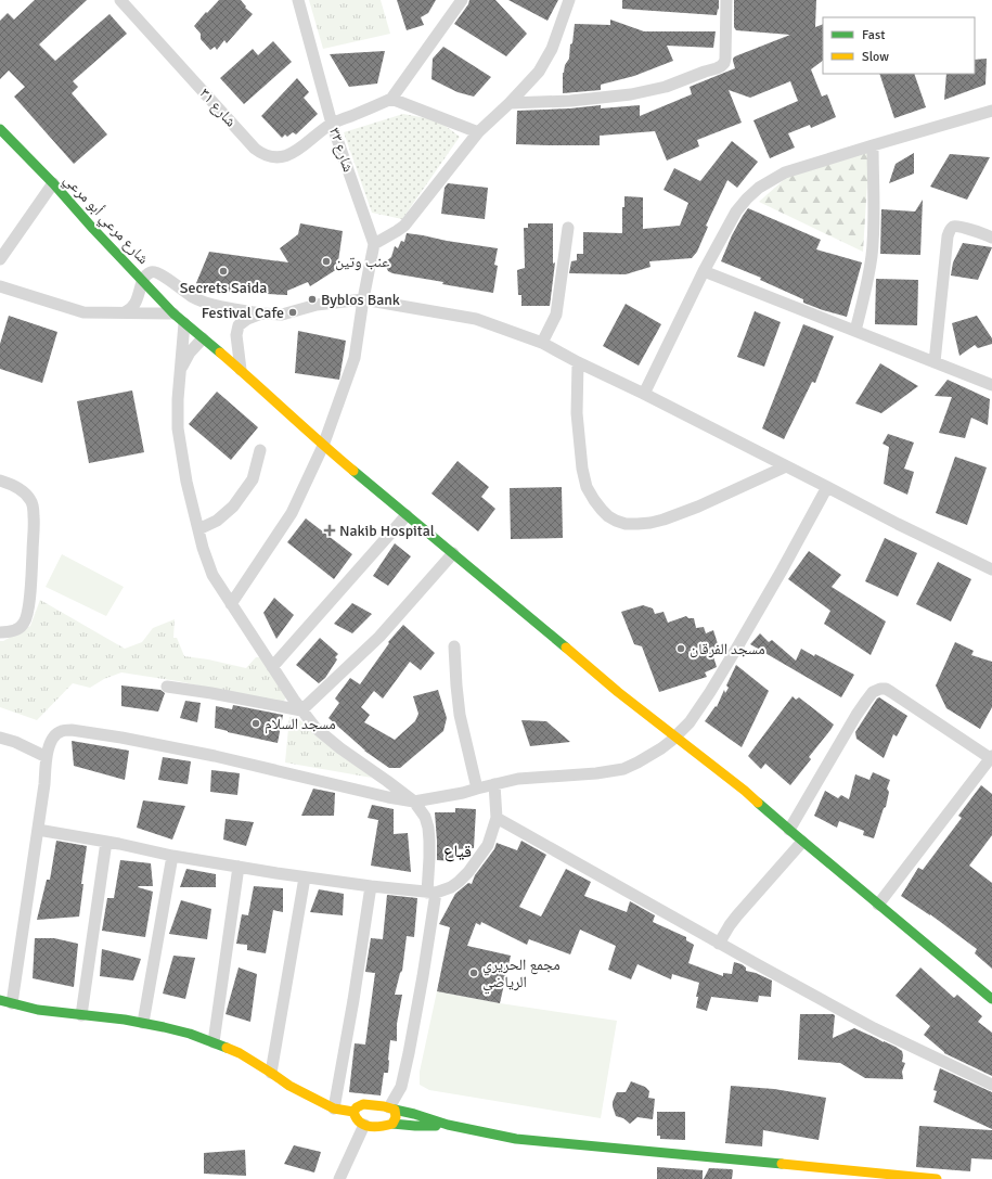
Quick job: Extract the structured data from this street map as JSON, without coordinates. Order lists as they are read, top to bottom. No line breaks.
{"streets":{"main road":["شارع مرعي أبو مرعي"],"street":["شارع ٣١","شارع ٣٣"]},"crossings":[["شارع ٣١","شارع ٣٣"]],"districts":["قياع"],"places":{"other":["عنب وتين","Secrets Saida","Byblos Bank","Festival Cafe","مسجد الفرقان","مسجد السلام","مجمع الحريري الرياضي"],"health":["Nakib Hospital"]},"legend":["Fast","Slow"]}
